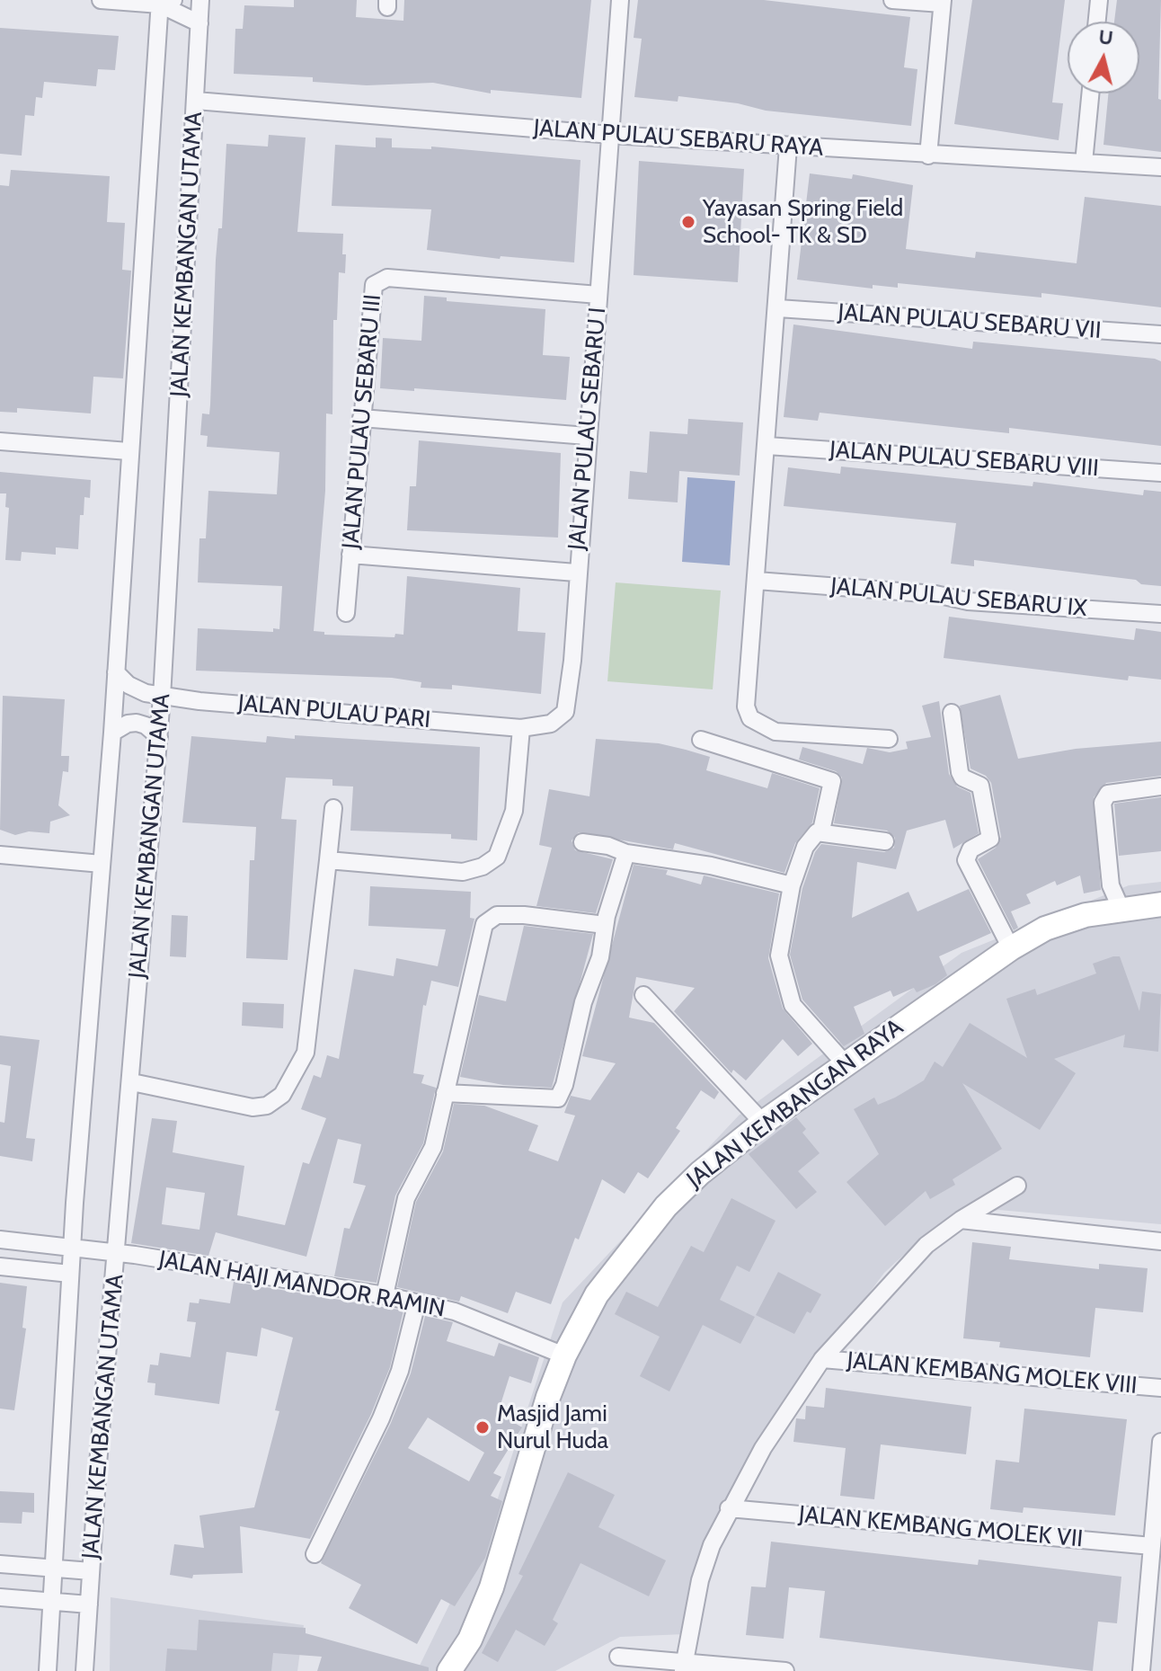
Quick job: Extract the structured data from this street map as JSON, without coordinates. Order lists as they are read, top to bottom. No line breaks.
{"streets":{"street":["JALAN PULAU SEBARU RAYA","JALAN KEMBANGAN UTAMA","JALAN PULAU SEBARU VII","JALAN PULAU SEBARU III","JALAN PULAU SEBARU I","JALAN PULAU SEBARU VIII","JALAN PULAU SEBARU IX","JALAN PULAU PARI","JALAN KEMBANGAN RAYA","JALAN HAJI MANDOR RAMIN","JALAN KEMBANG MOLEK VIII","JALAN KEMBANG MOLEK VII"]},"crossings":[["JALAN PULAU SEBARU RAYA","JALAN KEMBANGAN UTAMA"],["JALAN PULAU SEBARU RAYA","JALAN PULAU SEBARU I"],["JALAN KEMBANGAN UTAMA","JALAN PULAU PARI"],["JALAN KEMBANGAN UTAMA","JALAN HAJI MANDOR RAMIN"],["JALAN PULAU SEBARU III","JALAN PULAU SEBARU I"],["JALAN PULAU SEBARU I","JALAN PULAU PARI"],["JALAN KEMBANGAN RAYA","JALAN HAJI MANDOR RAMIN"]],"places":["Yayasan Spring Field School- TK & SD","Masjid Jami Nurul Huda"],"north":"top"}
